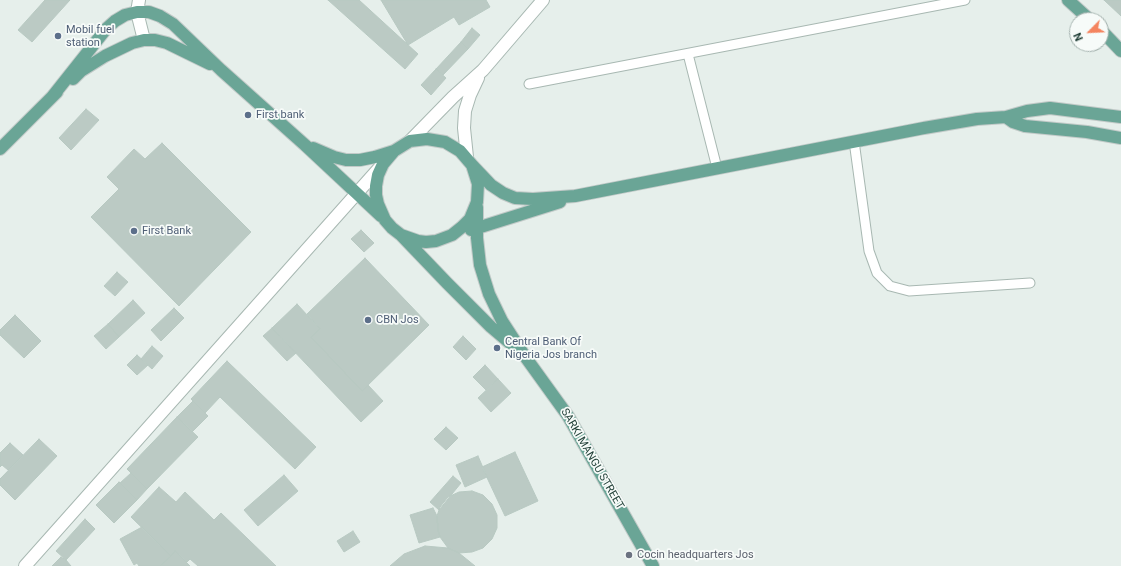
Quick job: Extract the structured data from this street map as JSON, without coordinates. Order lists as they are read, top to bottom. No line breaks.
{"streets":{"main road":["SARKI MANGU STREET"]},"places":["Mobil fuel station","First bank","First Bank","CBN Jos","Central Bank Of Nigeria Jos branch","Cocin headquarters Jos"],"north":"bottom left"}
